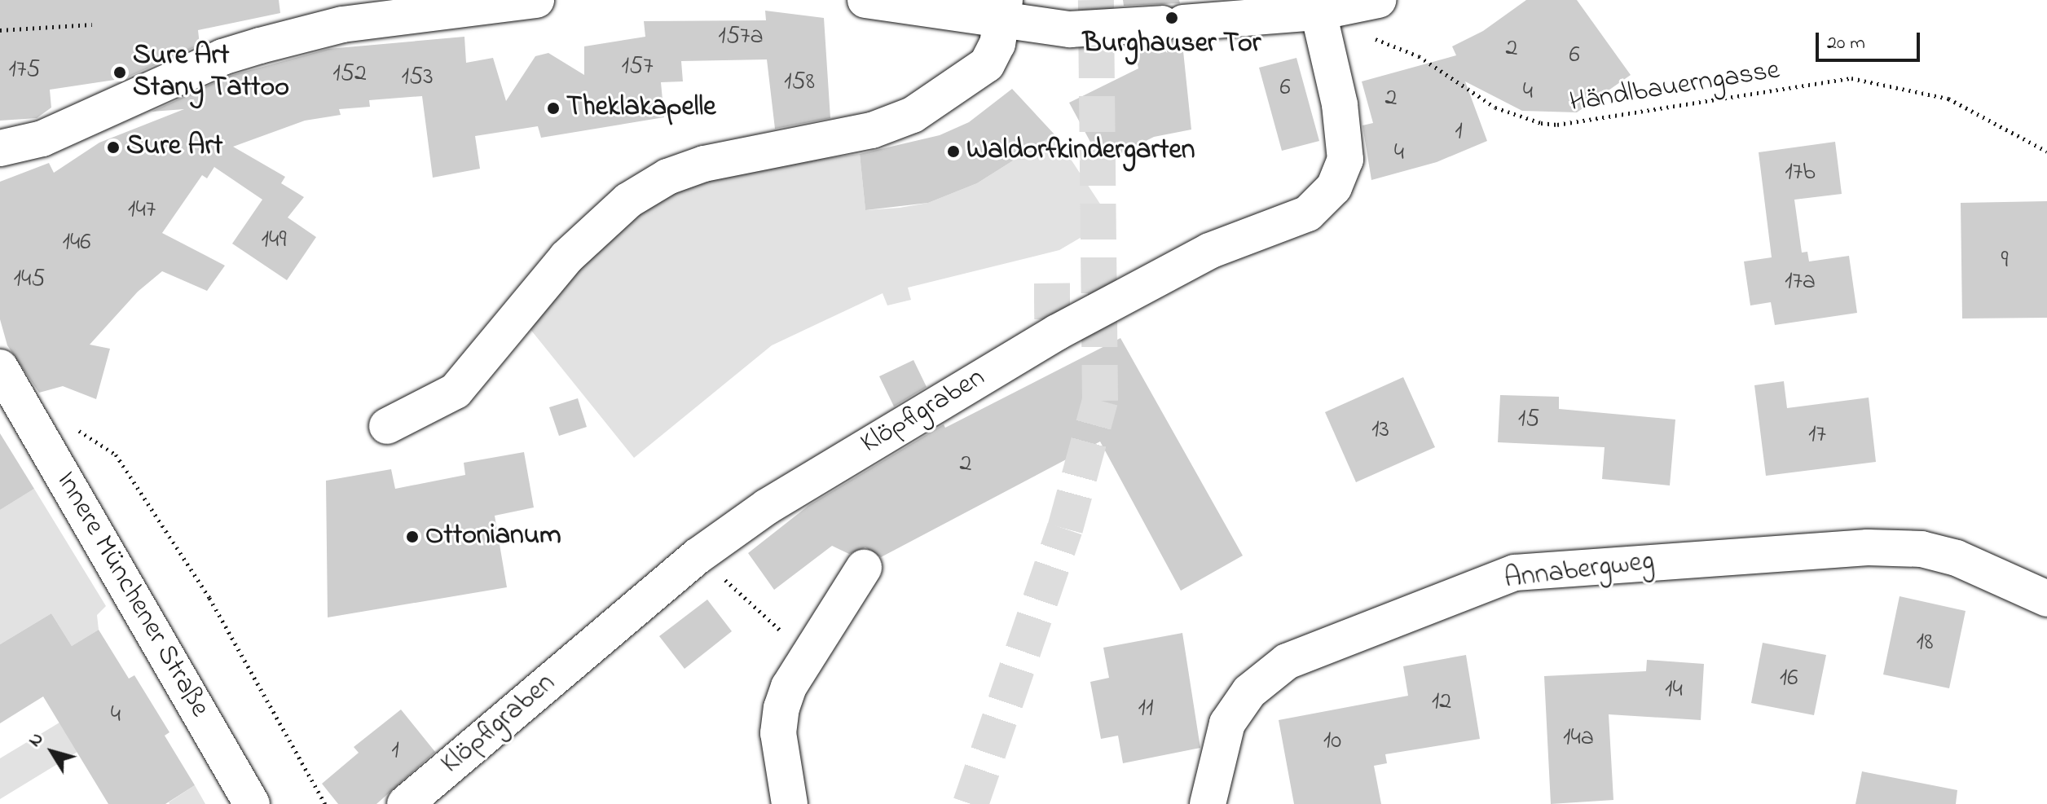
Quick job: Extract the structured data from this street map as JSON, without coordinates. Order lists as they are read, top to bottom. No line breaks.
{"streets":{"street":["Klöpflgraben","Annabergweg","Innere Münchener Straße"],"path":["Händlbauerngasse"]},"crossings":[["Händlbauerngasse","Klöpflgraben"]],"places":["Burghauser Tor","Sure Art Stany Tattoo","Theklakapelle","Sure Art","Waldorfkindergarten","Ottonianum"],"house_numbers":["157a","2","6","157","175","152","153","158","6","4","2","1","4","17b","147","149","146","9","145","17a","15","13","17","2","18","16","14","12","11","4","14a","10","1"],"scale_bar":"20 m","north":"top left"}
